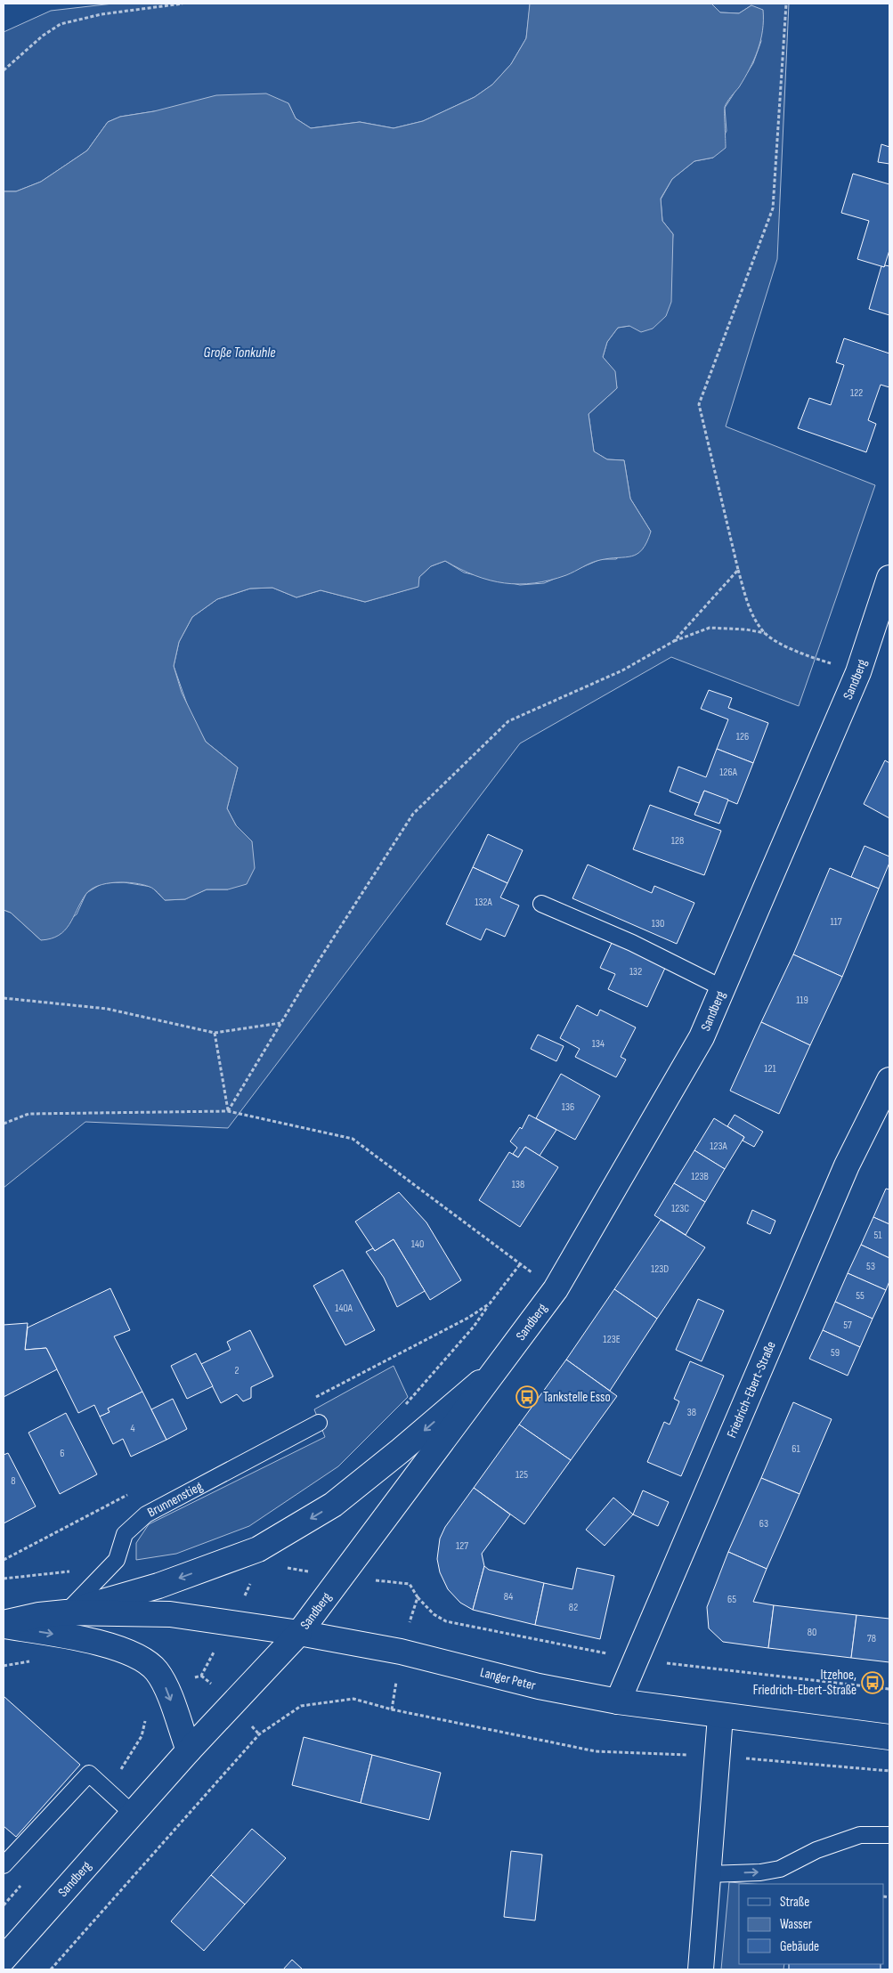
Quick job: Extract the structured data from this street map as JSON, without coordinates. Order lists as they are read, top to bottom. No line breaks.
{"streets":{"main road":["Sandberg","Friedrich-Ebert-Straße","Langer Peter"],"lane":["Brunnenstieg"]},"crossings":[["Sandberg","Langer Peter"],["Friedrich-Ebert-Straße","Langer Peter"]],"water":["Große Tonkuhle"],"places":{"bus stop":["Tankstelle Esso","Itzehoe, Friedrich-Ebert-Straße"]},"house_numbers":["122","126","126A","128","132A","117","130","132","119","134","121","136","123A","123B","138","123C","51","140","53","123D","55","140A","57","123E","59","2","38","4","61","6","125","8","63","127","84","65","82","80","78"],"legend":["Straße","Wasser","Gebäude"]}
